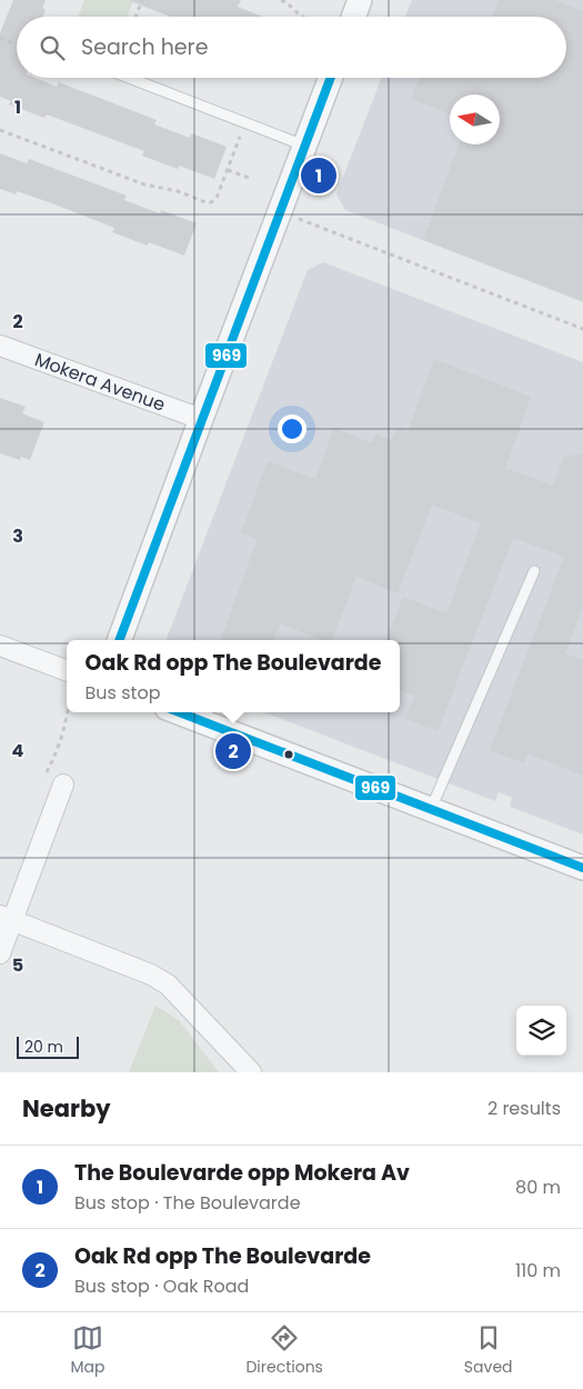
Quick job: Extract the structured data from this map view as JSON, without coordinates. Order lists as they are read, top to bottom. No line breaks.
{"streets":{"street":["Mokera Avenue"]},"lines":["transit line 969"],"scale_bar":"20 m","north":"left","page":{"search":"Search here","pins":["1","2"],"popup":["Oak Rd opp The Boulevarde","Bus stop"],"scale":"20 m","heading":["Nearby","2 results"],"list":[{"mark":"1","name":"The Boulevarde opp Mokera Av","note":"Bus stop · The Boulevarde","value":"80 m"},{"mark":"2","name":"Oak Rd opp The Boulevarde","note":"Bus stop · Oak Road","value":"110 m"}],"nav":["Map","Directions","Saved"]},"grid":{"rows":["1","2","3","4","5"]}}
